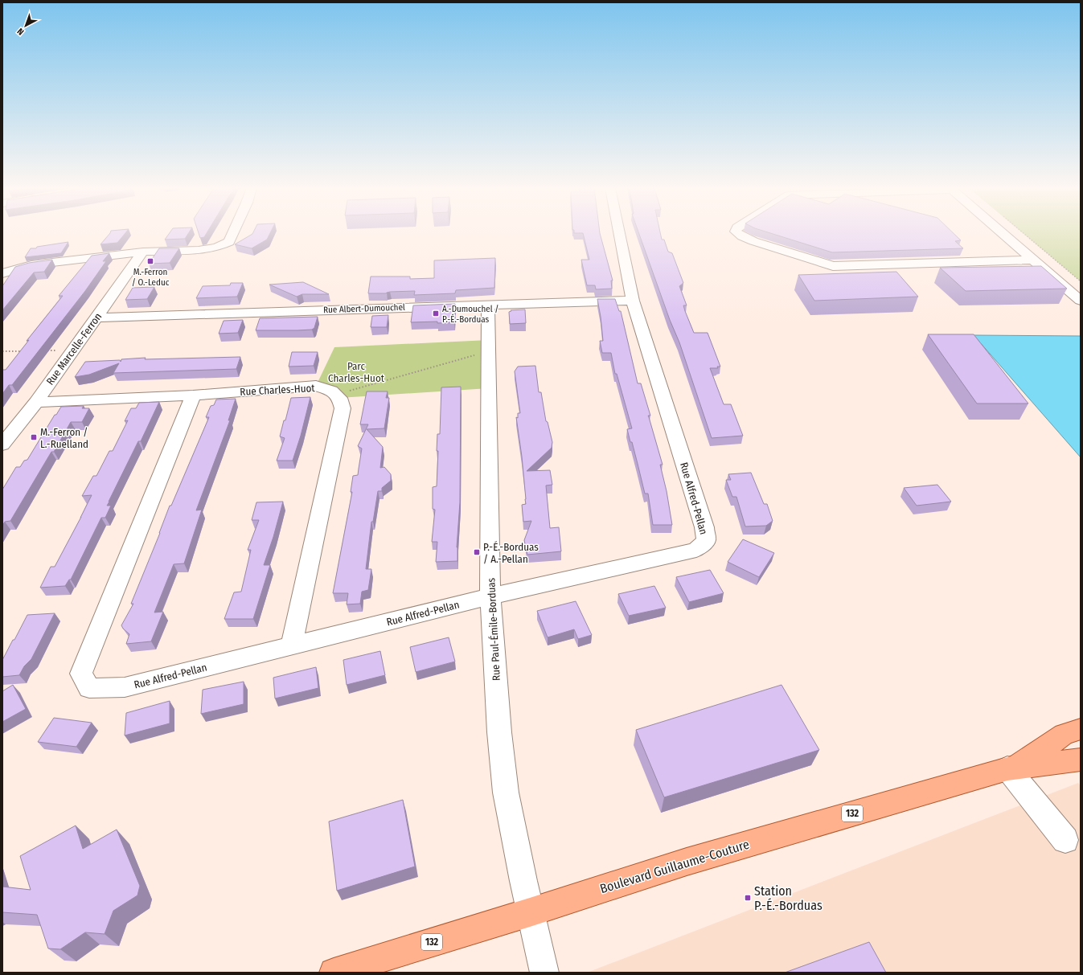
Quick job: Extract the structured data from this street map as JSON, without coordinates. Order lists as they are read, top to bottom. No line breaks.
{"streets":{"main road":["132","Boulevard Guillaume-Couture"],"street":["Rue Albert-Dumouchel","Rue Marcelle-Ferron","Rue Charles-Huot","Rue Alfred-Pellan","Rue Paul-Émile-Borduas"]},"crossings":[["Rue Albert-Dumouchel","Rue Marcelle-Ferron"],["Rue Albert-Dumouchel","Rue Alfred-Pellan"],["Rue Albert-Dumouchel","Rue Paul-Émile-Borduas"],["Rue Marcelle-Ferron","Rue Charles-Huot"],["Rue Charles-Huot","Rue Alfred-Pellan"],["Rue Alfred-Pellan","Rue Paul-Émile-Borduas"],["Rue Paul-Émile-Borduas","Boulevard Guillaume-Couture"]],"parks":["Parc Charles-Huot"],"places":{"transit":["M.-Ferron / O.-Leduc","A.-Dumouchel / P.-É.-Borduas","M.-Ferron / L.-Ruelland","P.-É.-Borduas / A.-Pellan","Station P.-É.-Borduas"]},"north":"bottom left"}
